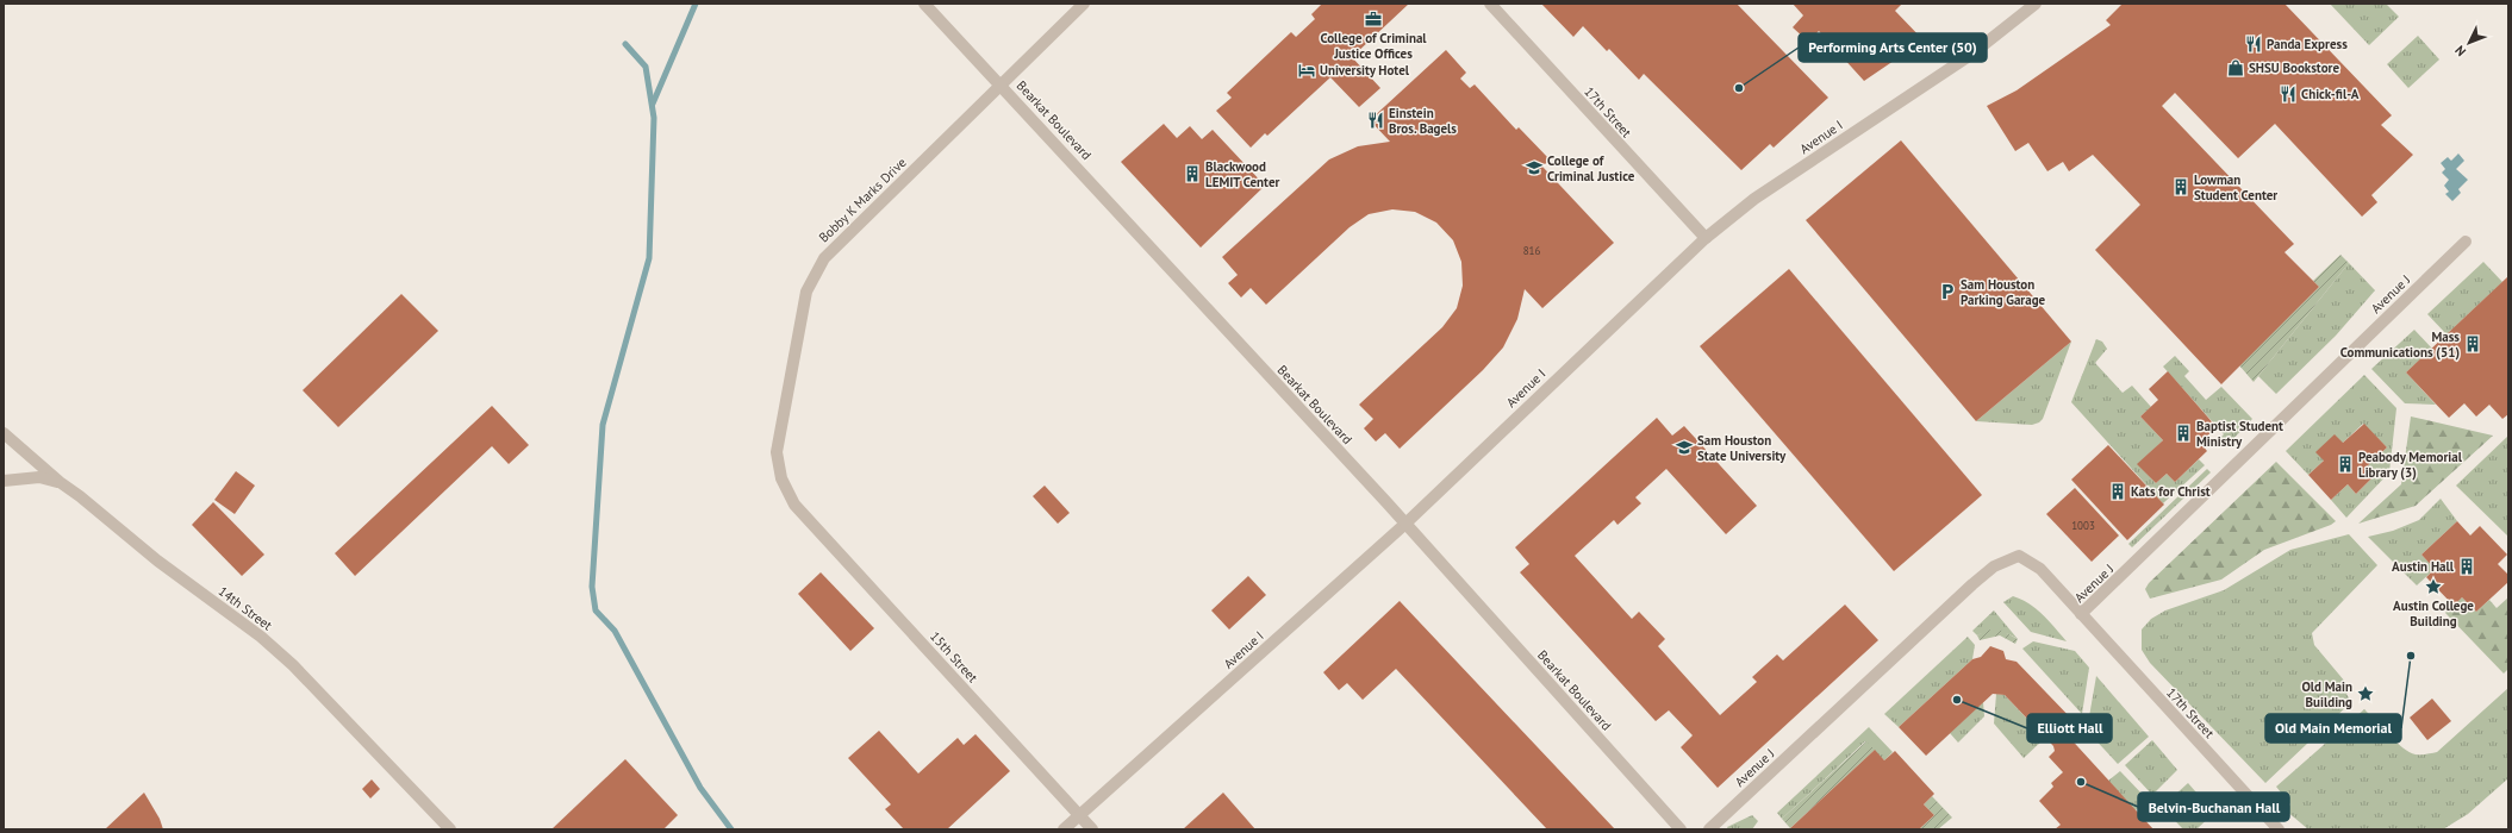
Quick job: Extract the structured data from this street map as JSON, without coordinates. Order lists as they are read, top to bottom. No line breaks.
{"streets":{"street":["17th Street","Bearkat Boulevard","Avenue I","Bobby K Marks Drive","Avenue J","14th Street","15th Street"]},"crossings":[["17th Street","Avenue I"],["17th Street","Avenue J"],["Bearkat Boulevard","Avenue I"],["Bearkat Boulevard","Bobby K Marks Drive"],["Avenue I","15th Street"],["Bobby K Marks Drive","15th Street"]],"places":{"office":["College of Criminal Justice Offices"],"restaurant":["Panda Express","Chick-fil-A","Einstein Bros. Bagels"],"shop":["SHSU Bookstore"],"hotel":["University Hotel"],"other":["Performing Arts Center (50)","Old Main Memorial","Elliott Hall","Belvin-Buchanan Hall"],"school or university":["College of Criminal Justice","Sam Houston State University"],"building":["Blackwood LEMIT Center","Lowman Student Center","Mass Communications (51)","Baptist Student Ministry","Peabody Memorial Library (3)","Kats for Christ","Austin Hall"],"parking":["Sam Houston Parking Garage"],"place":["Austin College Building","Old Main Building"]},"house_numbers":["816","1003"],"north":"bottom left"}
